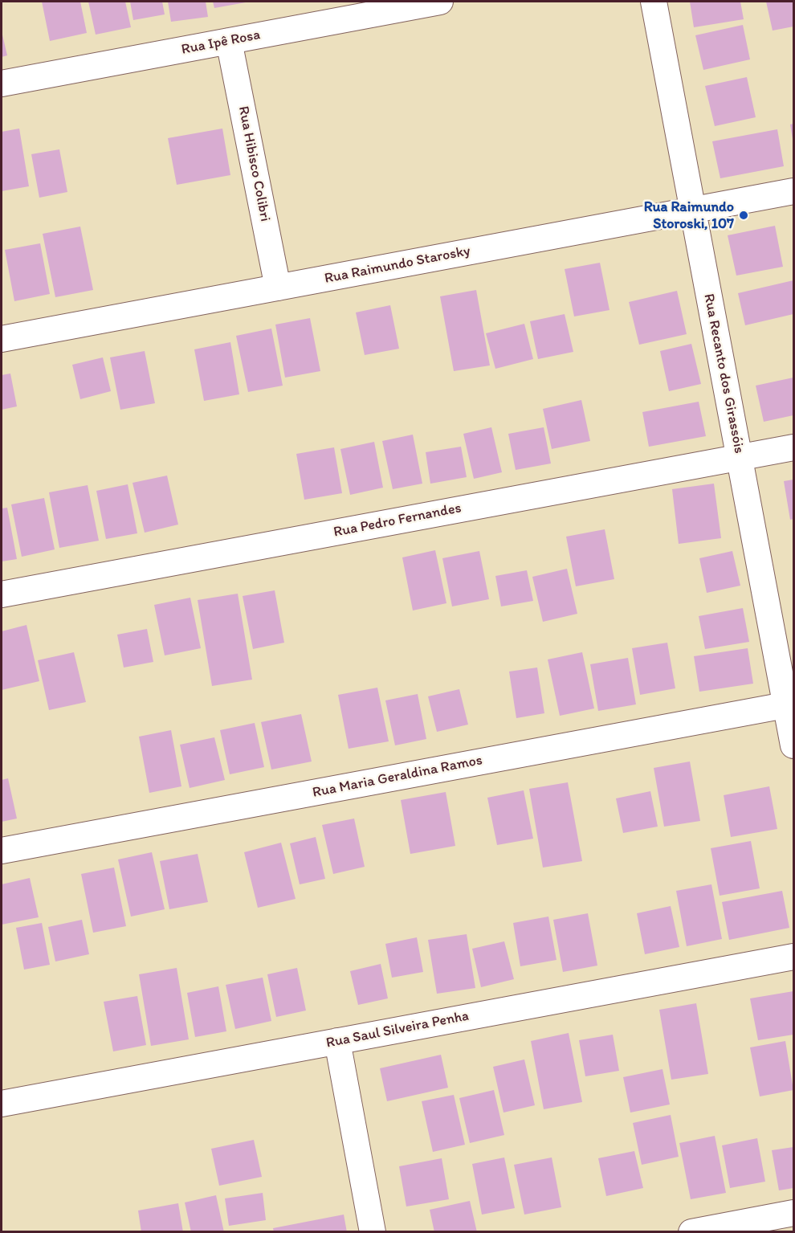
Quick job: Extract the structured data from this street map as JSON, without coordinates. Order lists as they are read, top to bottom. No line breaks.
{"streets":{"street":["Rua Ipê Rosa","Rua Hibisco Colibri","Rua Raimundo Starosky","Rua Recanto dos Girassóis","Rua Pedro Fernandes","Rua Maria Geraldina Ramos","Rua Saul Silveira Penha"]},"crossings":[["Rua Ipê Rosa","Rua Hibisco Colibri"],["Rua Hibisco Colibri","Rua Raimundo Starosky"],["Rua Raimundo Starosky","Rua Recanto dos Girassóis"],["Rua Recanto dos Girassóis","Rua Pedro Fernandes"],["Rua Recanto dos Girassóis","Rua Maria Geraldina Ramos"]],"places":["Rua Raimundo Storoski, 107"]}
